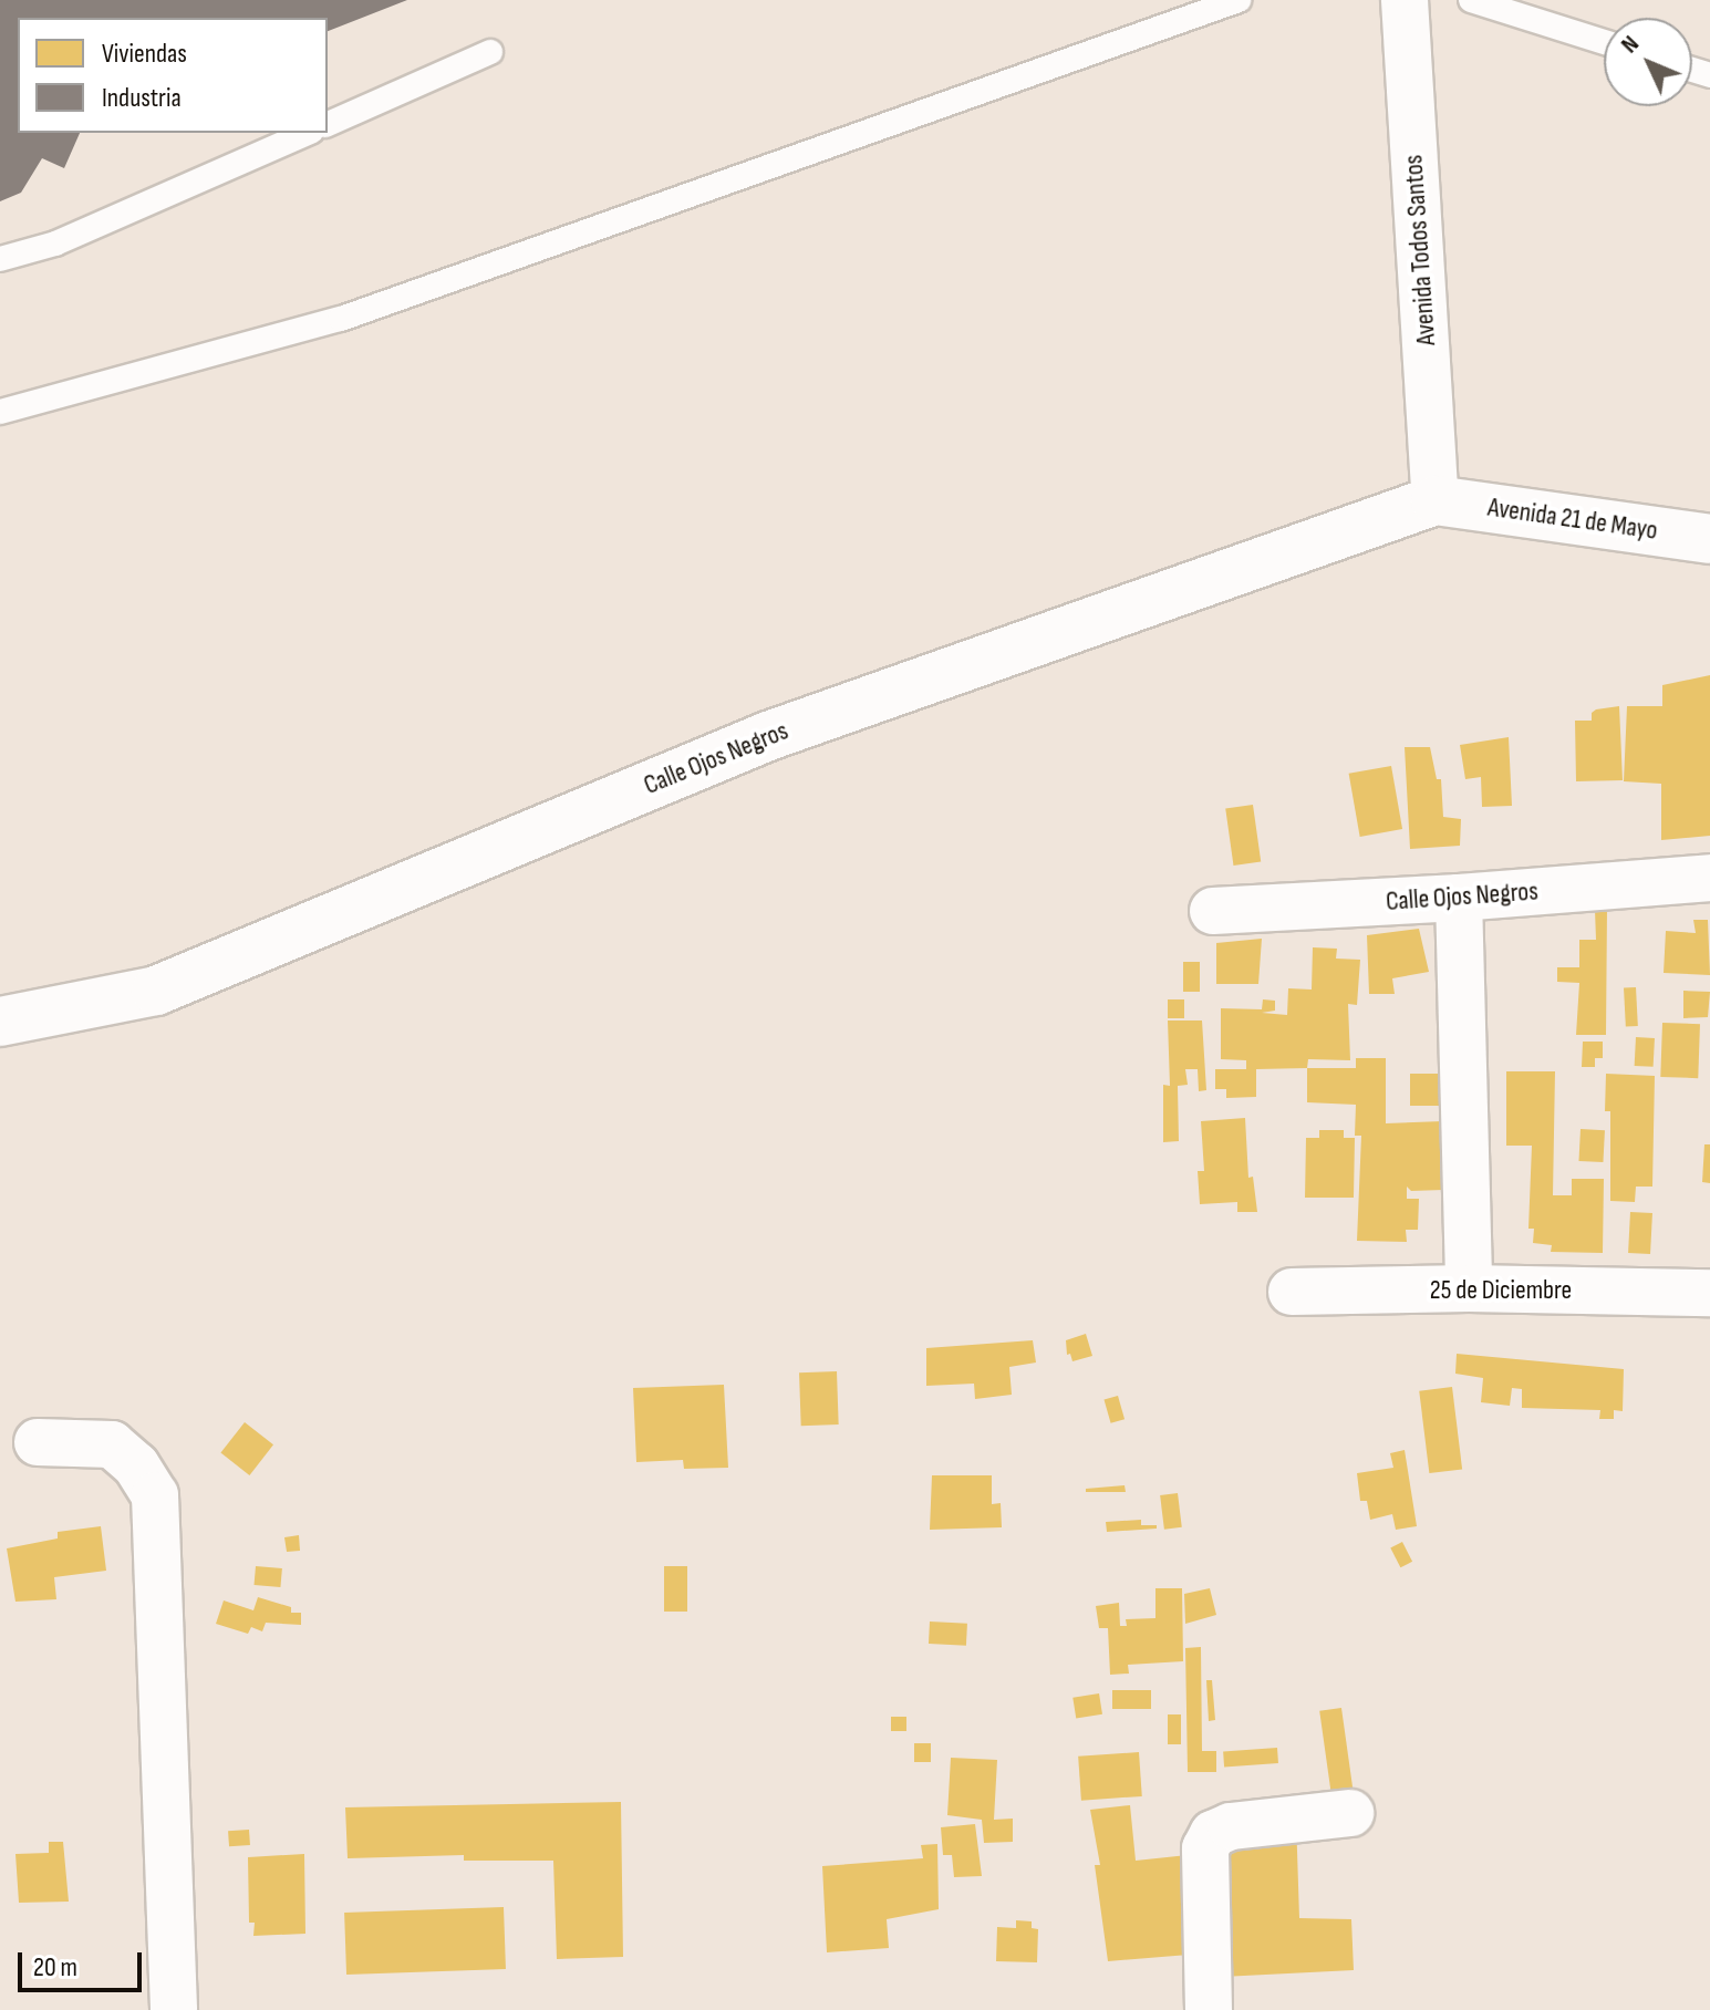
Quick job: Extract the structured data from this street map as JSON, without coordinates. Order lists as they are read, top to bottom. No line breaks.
{"streets":{"street":["Avenida Todos Santos","Avenida 21 de Mayo","Calle Ojos Negros","25 de Diciembre"]},"crossings":[["Avenida Todos Santos","Avenida 21 de Mayo"],["Avenida Todos Santos","Calle Ojos Negros"],["Avenida 21 de Mayo","Calle Ojos Negros"]],"legend":["Viviendas","Industria"],"scale_bar":"20 m","north":"top left"}
